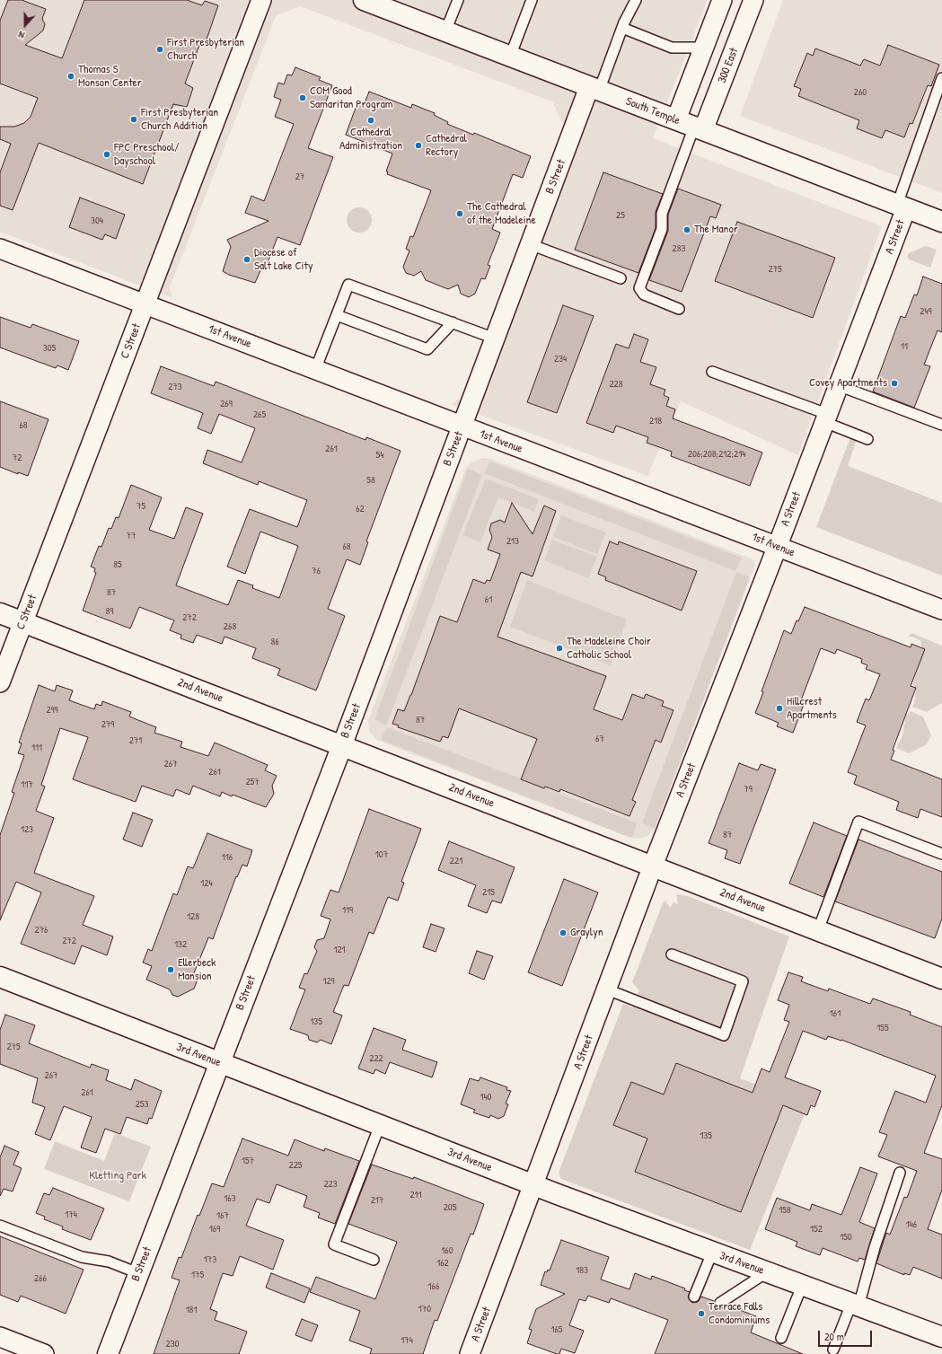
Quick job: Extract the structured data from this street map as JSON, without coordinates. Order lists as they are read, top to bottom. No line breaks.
{"streets":{"street":["300 East","South Temple","B Street","A Street","1st Avenue","C Street","2nd Avenue","3rd Avenue"]},"crossings":[["300 East","South Temple"],["South Temple","B Street"],["South Temple","A Street"],["B Street","1st Avenue"],["B Street","2nd Avenue"],["B Street","3rd Avenue"],["A Street","1st Avenue"],["A Street","2nd Avenue"],["A Street","3rd Avenue"],["1st Avenue","C Street"],["C Street","2nd Avenue"]],"parks":["Kletting Park"],"places":["First Presbyterian Church","Thomas S Monson Center","COM Good Samaritan Program","First Presbyterian Church Addition","Cathedral Administration","Cathedral Rectory","FPC Preschool/ Dayschool","The Cathedral of the Madeleine","The Manor","Diocese of Salt Lake City","Covey Apartments","The Madeleine Choir Catholic School","Hillcrest Apartments","Graylyn","Ellerbeck Mansion","Terrace Falls Condominiums"],"house_numbers":["260","27","25","304","283","275","249","11","305","234","228","273","269","265","218","68","261","206;208;212;214","54","72","58","75","62","77","213","68","85","76","87","61","89","272","268","86","299","87","279","67","271","111","267","261","257","117","79","123","87","107","116","221","124","215","119","128","276","272","132","121","129","161","135","155","275","222","267","261","140","253","135","157","225","223","211","163","217","205","158","174","167","146","169","152","150","160","173","162","183","175","266","166","170","181","165","174","230"],"scale_bar":"20 m","north":"bottom"}
